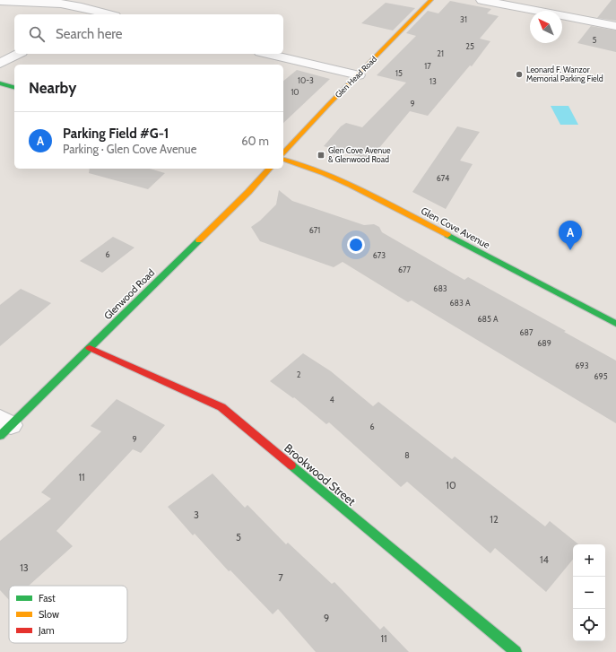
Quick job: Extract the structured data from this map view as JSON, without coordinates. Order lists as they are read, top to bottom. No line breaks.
{"streets":{"main road":["Glen Head Road","Glen Cove Avenue","Glenwood Road","Brookwood Street"]},"crossings":[["Glenwood Road","Brookwood Street"]],"places":{"other":["Leonard F. Wanzor Memorial Parking Field"],"transit":["Glen Cove Avenue & Glenwood Road"]},"house_numbers":["31","5","25","21","17","15","10-3","13","10","9","674","671","6","673","677","683","683 A","685 A","687","689","693","2","695","4","6","9","8","11","10","3","12","5","14","13","7","9","11"],"legend":["Fast","Slow","Jam"],"north":"top left","page":{"search":"Search here","heading":"Nearby","list":[{"mark":"A","name":"Parking Field #G-1","note":"Parking · Glen Cove Avenue","value":"60 m"}],"pins":"A","map_buttons":["+","−"]}}
